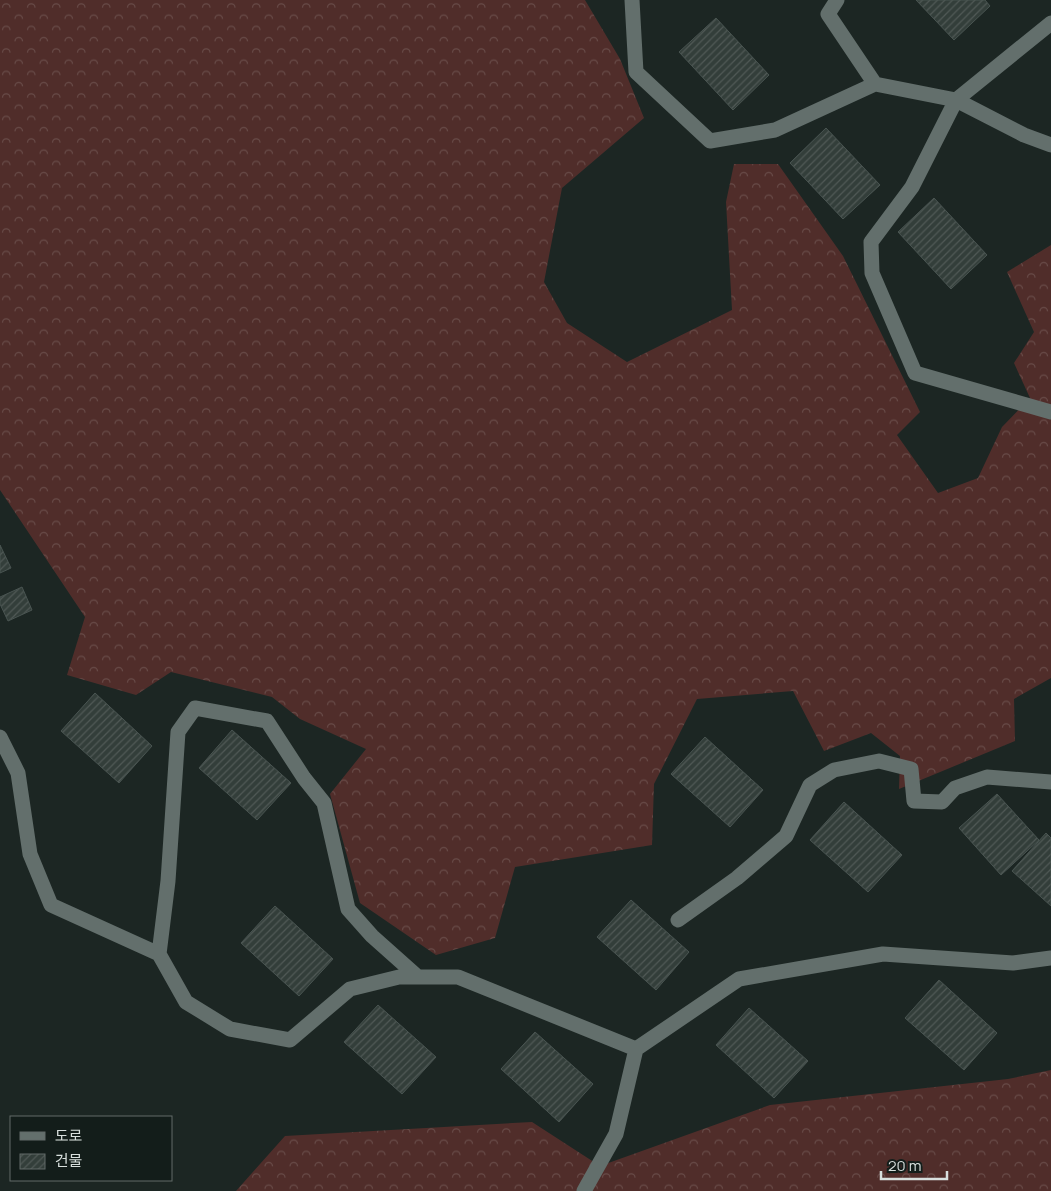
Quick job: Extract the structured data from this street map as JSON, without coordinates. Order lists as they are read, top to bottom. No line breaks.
{"legend":["도로","건물"],"scale_bar":"20 m"}
